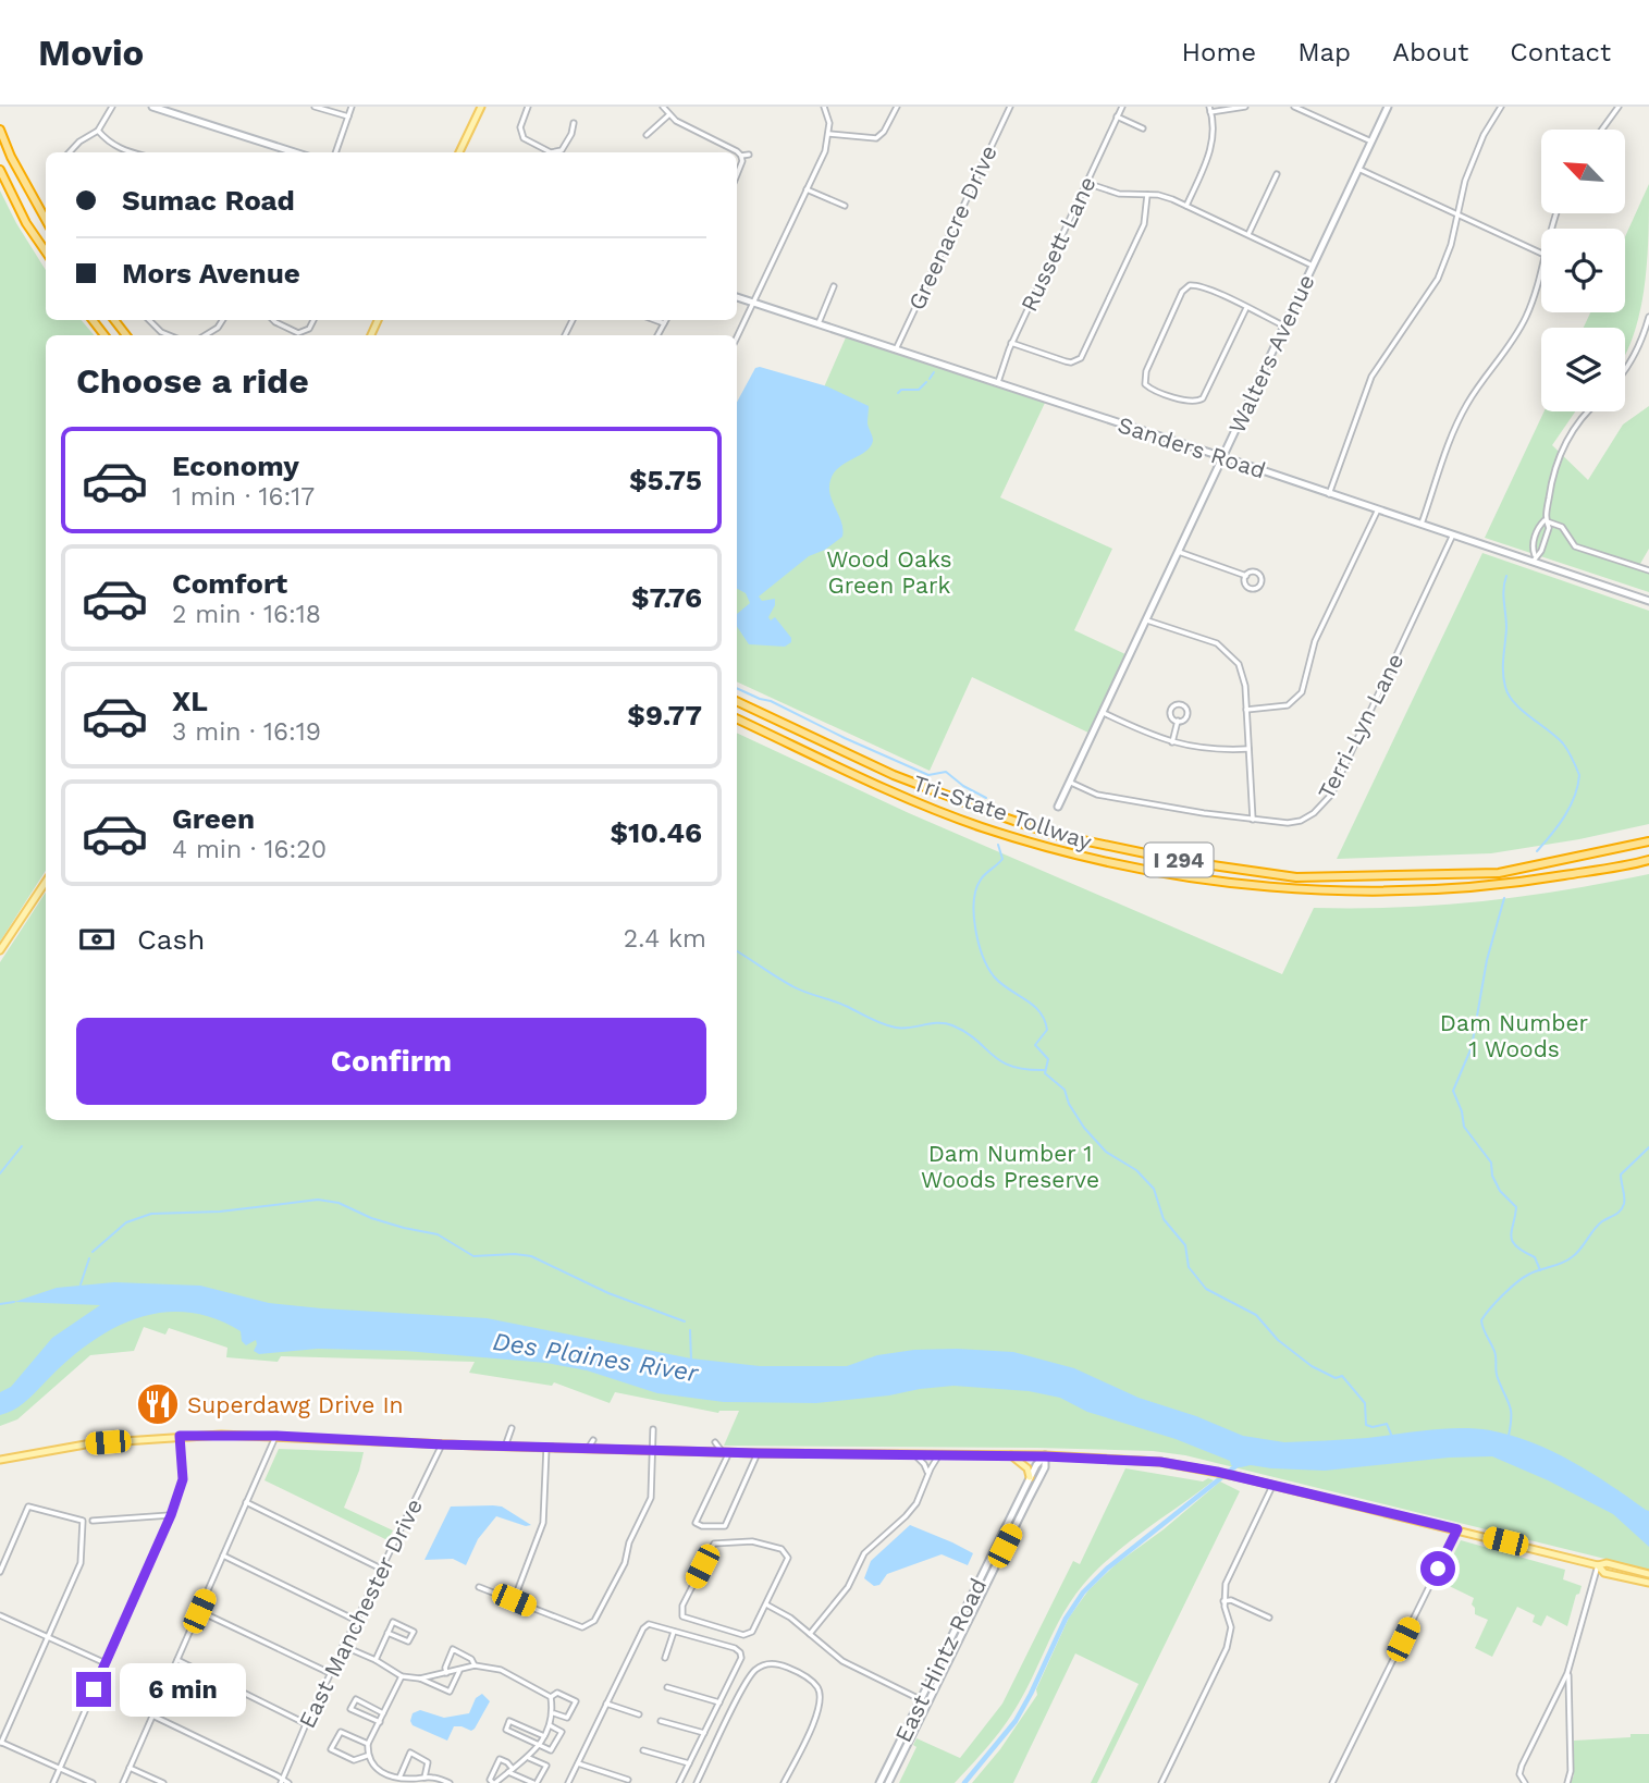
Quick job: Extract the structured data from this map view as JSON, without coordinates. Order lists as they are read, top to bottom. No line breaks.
{"streets":{"highway":["Tri-State Tollway","I 294"],"main road":["Walters Avenue","Sanders Road","East Hintz Road"],"street":["Greenacre Drive","Russett Lane","Terri-Lyn Lane","East Manchester Drive"]},"crossings":[["Greenacre Drive","Sanders Road"],["Russett Lane","Sanders Road"],["Walters Avenue","Sanders Road"],["Walters Avenue","Terri-Lyn Lane"],["Sanders Road","Terri-Lyn Lane"]],"water":["Des Plaines River"],"parks":["Wood Oaks Green Park","Dam Number 1 Woods","Dam Number 1 Woods Preserve"],"places":{"restaurant":["Superdawg Drive In"]},"north":"top left","page":{"header":"Movio","nav":["Home","Map","About","Contact"],"banner":["Sumac Road","Mors Avenue"],"heading":"Choose a ride","list":[{"name":"Economy","note":"1 min · 16:17","value":"$5.75"},{"name":"Comfort","note":"2 min · 16:18","value":"$7.76"},{"name":"XL","note":"3 min · 16:19","value":"$9.77"},{"name":"Green","note":"4 min · 16:20","value":"$10.46"}],"pay":["Cash","2.4 km"],"buttons":"Confirm","bubble":"6 min"}}
